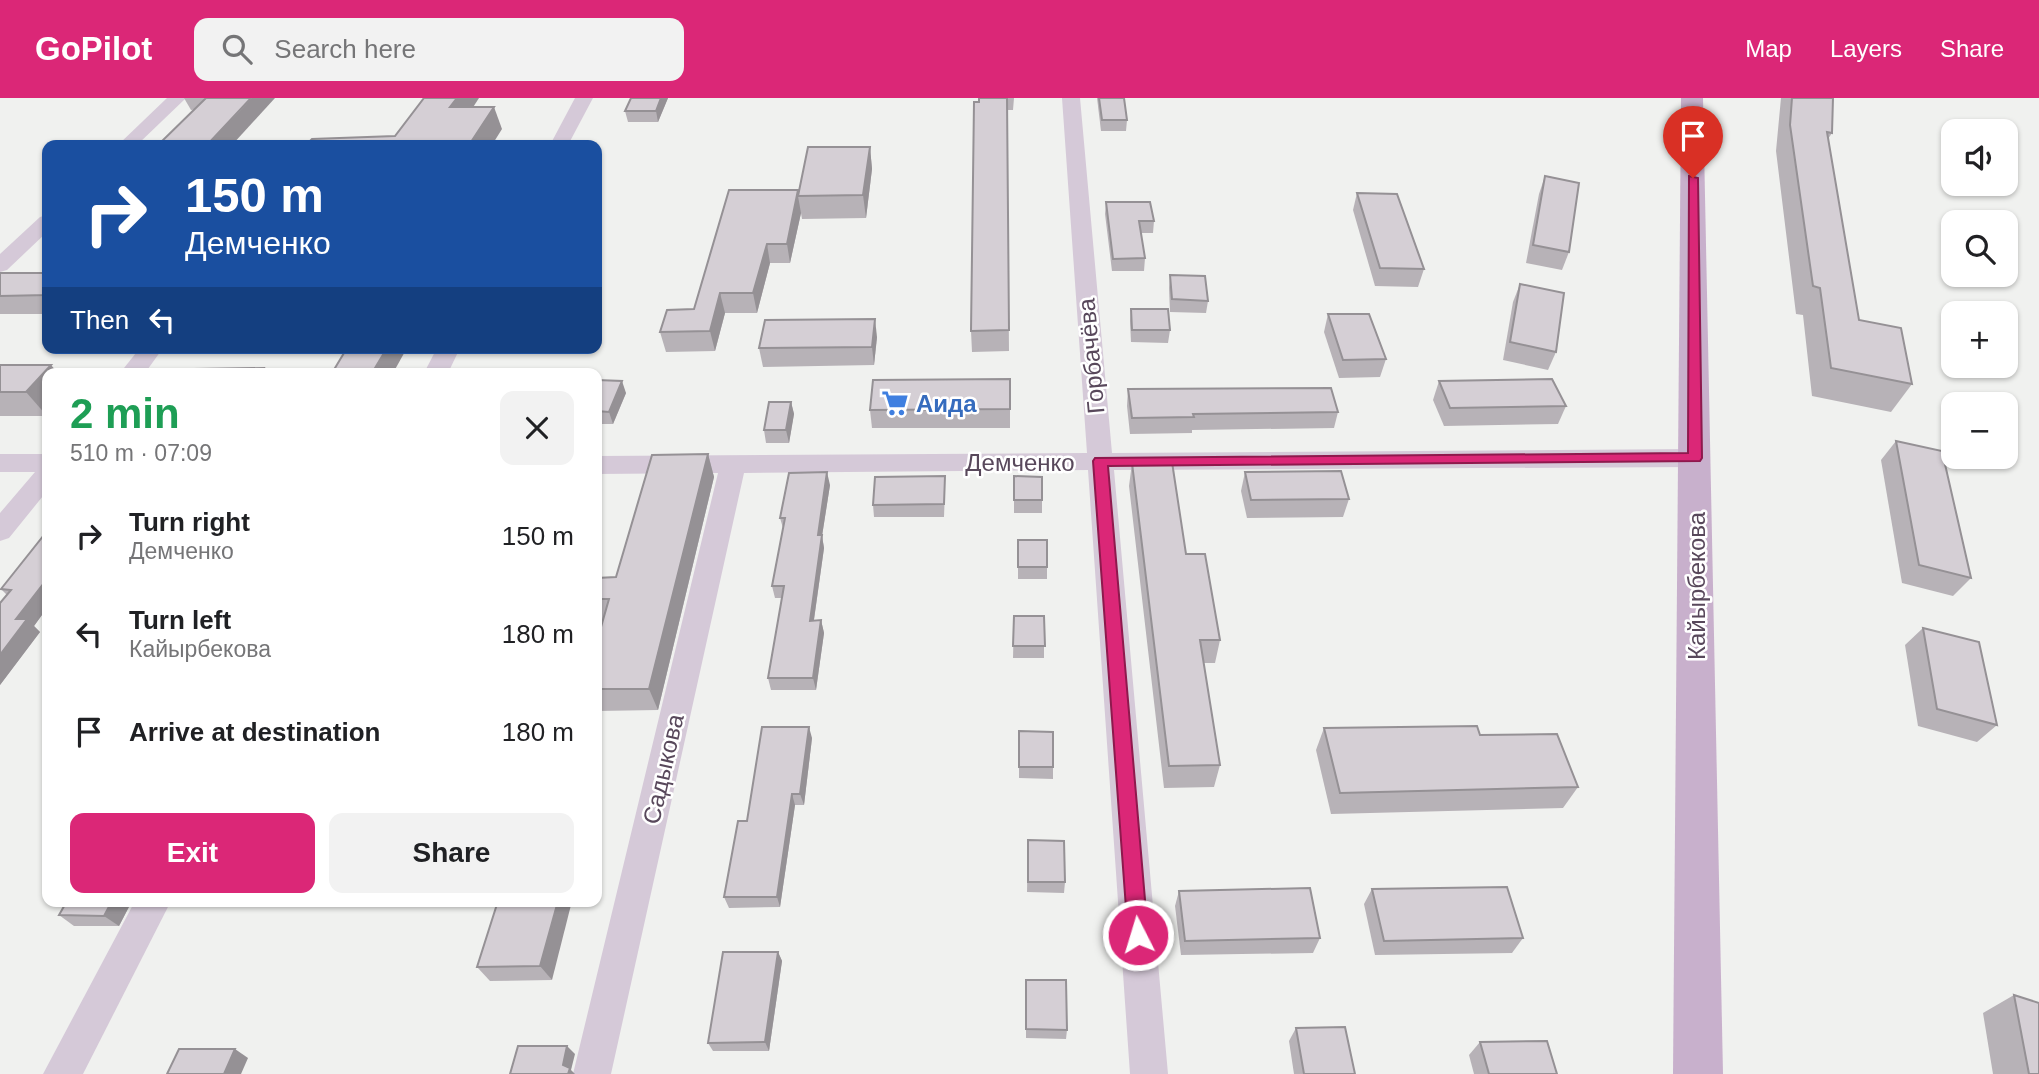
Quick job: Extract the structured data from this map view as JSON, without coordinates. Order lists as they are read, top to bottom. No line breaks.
{"streets":{"main road":["Кайырбекова"],"street":["Горбачёва","Демченко","Садыкова"]},"crossings":[["Горбачёва","Демченко"],["Демченко","Кайырбекова"],["Демченко","Садыкова"]],"places":{"supermarket":["Аида"]},"page":{"header":"GoPilot","search":"Search here","nav":["Map","Layers","Share"],"map_buttons":["+","−"],"turn":["150 m","Демченко"],"then":"Then","heading":["2 min","510 m · 07:09"],"list":[{"name":"Turn right","note":"Демченко","value":"150 m"},{"name":"Turn left","note":"Кайырбекова","value":"180 m"},{"name":"Arrive at destination","value":"180 m"}],"buttons":["Exit","Share"]}}
